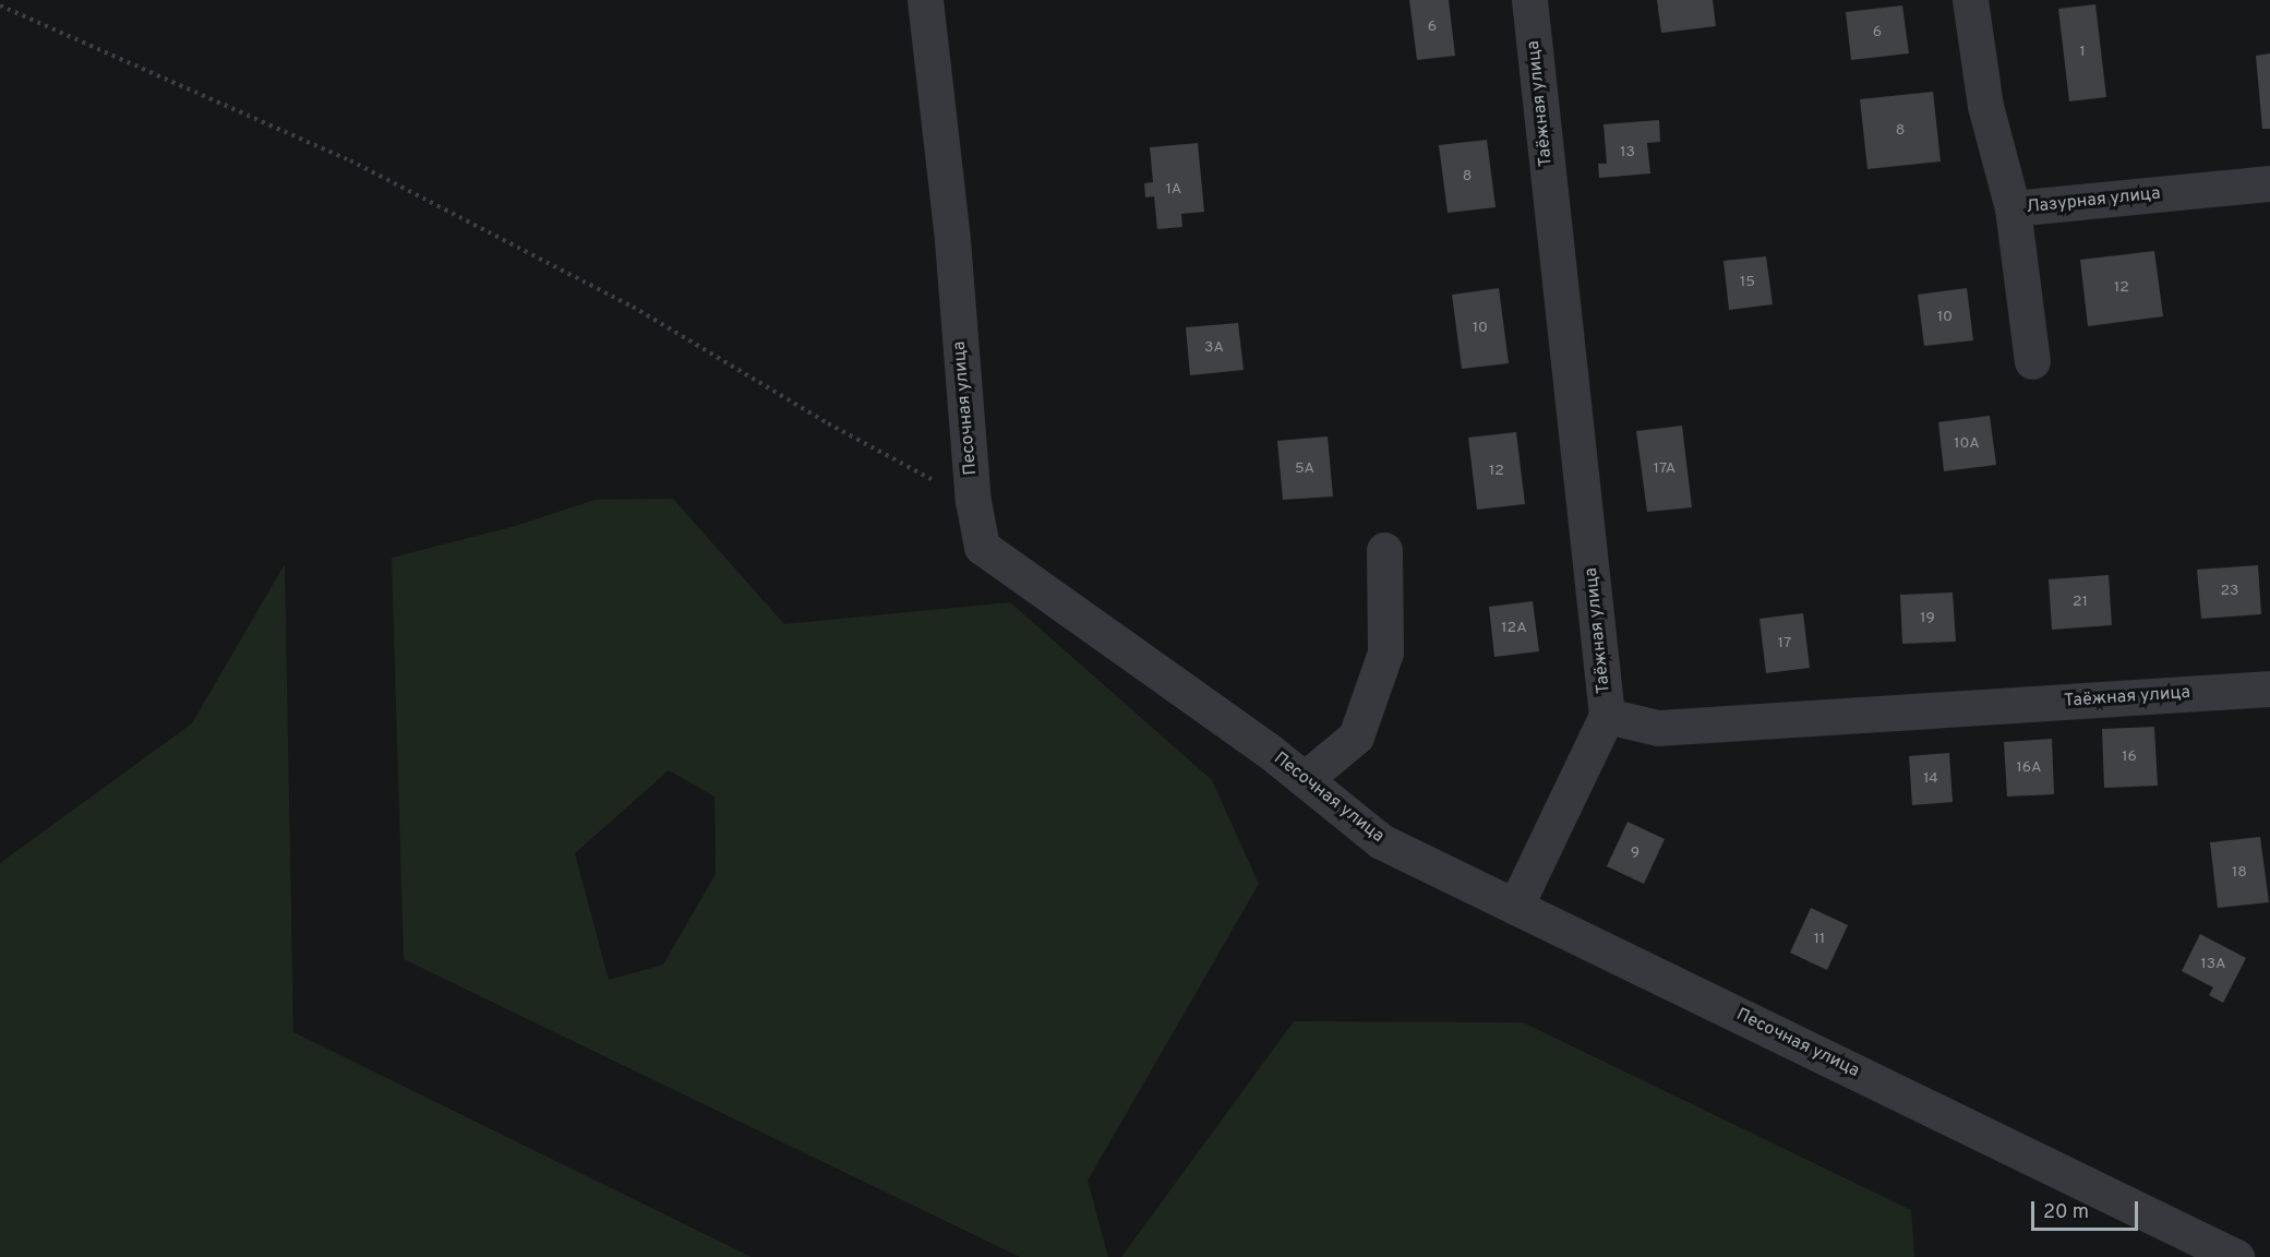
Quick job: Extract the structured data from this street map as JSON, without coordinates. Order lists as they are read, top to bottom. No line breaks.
{"streets":{"street":["Таёжная улица","Лазурная улица","Песочная улица"]},"house_numbers":["6","6","1","8","13","8","1А","15","12","10","10","3А","10А","5А","17А","12","23","21","19","12А","17","16","16А","14","9","18","11","13А"],"scale_bar":"20 m"}
